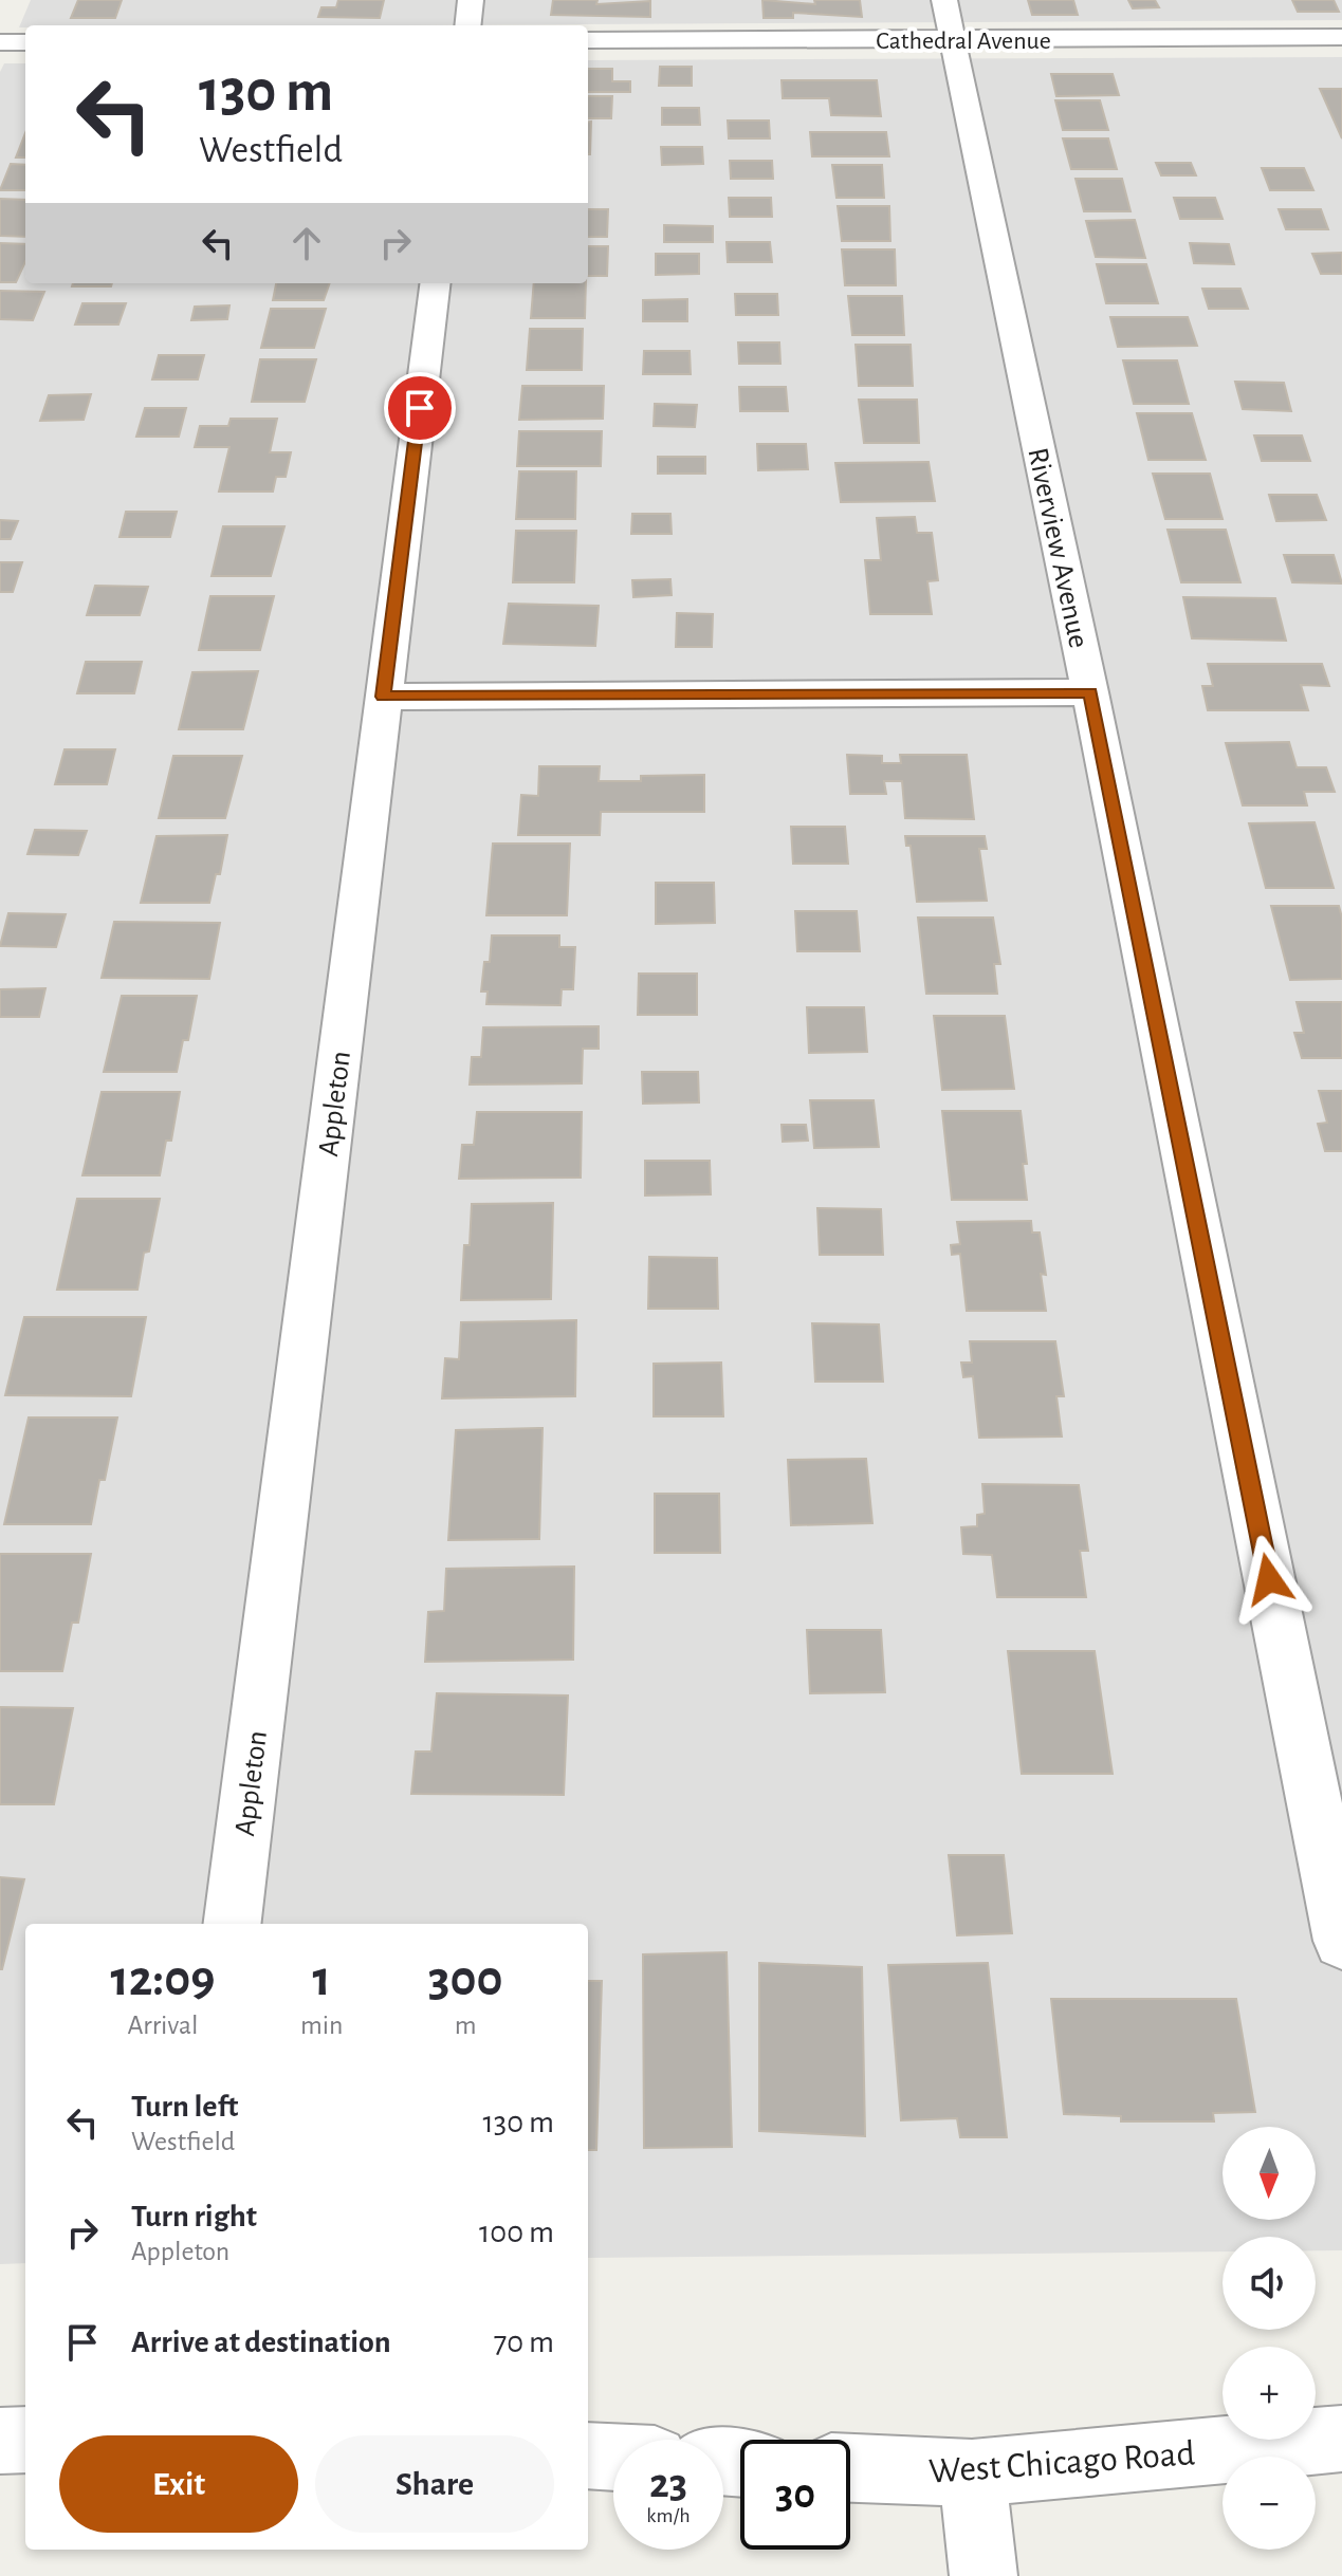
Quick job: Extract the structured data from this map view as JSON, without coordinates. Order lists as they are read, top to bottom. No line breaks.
{"streets":{"street":["Cathedral Avenue","Riverview Avenue","Appleton","West Chicago Road"]},"crossings":[["Cathedral Avenue","Riverview Avenue"]],"north":"bottom","page":{"turn":["130 m","Westfield"],"eta":["12:09","Arrival","1","min","300","m"],"list":[{"name":"Turn left","note":"Westfield","value":"130 m"},{"name":"Turn right","note":"Appleton","value":"100 m"},{"name":"Arrive at destination","value":"70 m"}],"map_buttons":["+","−"],"buttons":["Exit","Share"],"speed":"23 km/h","limit":"30"}}
